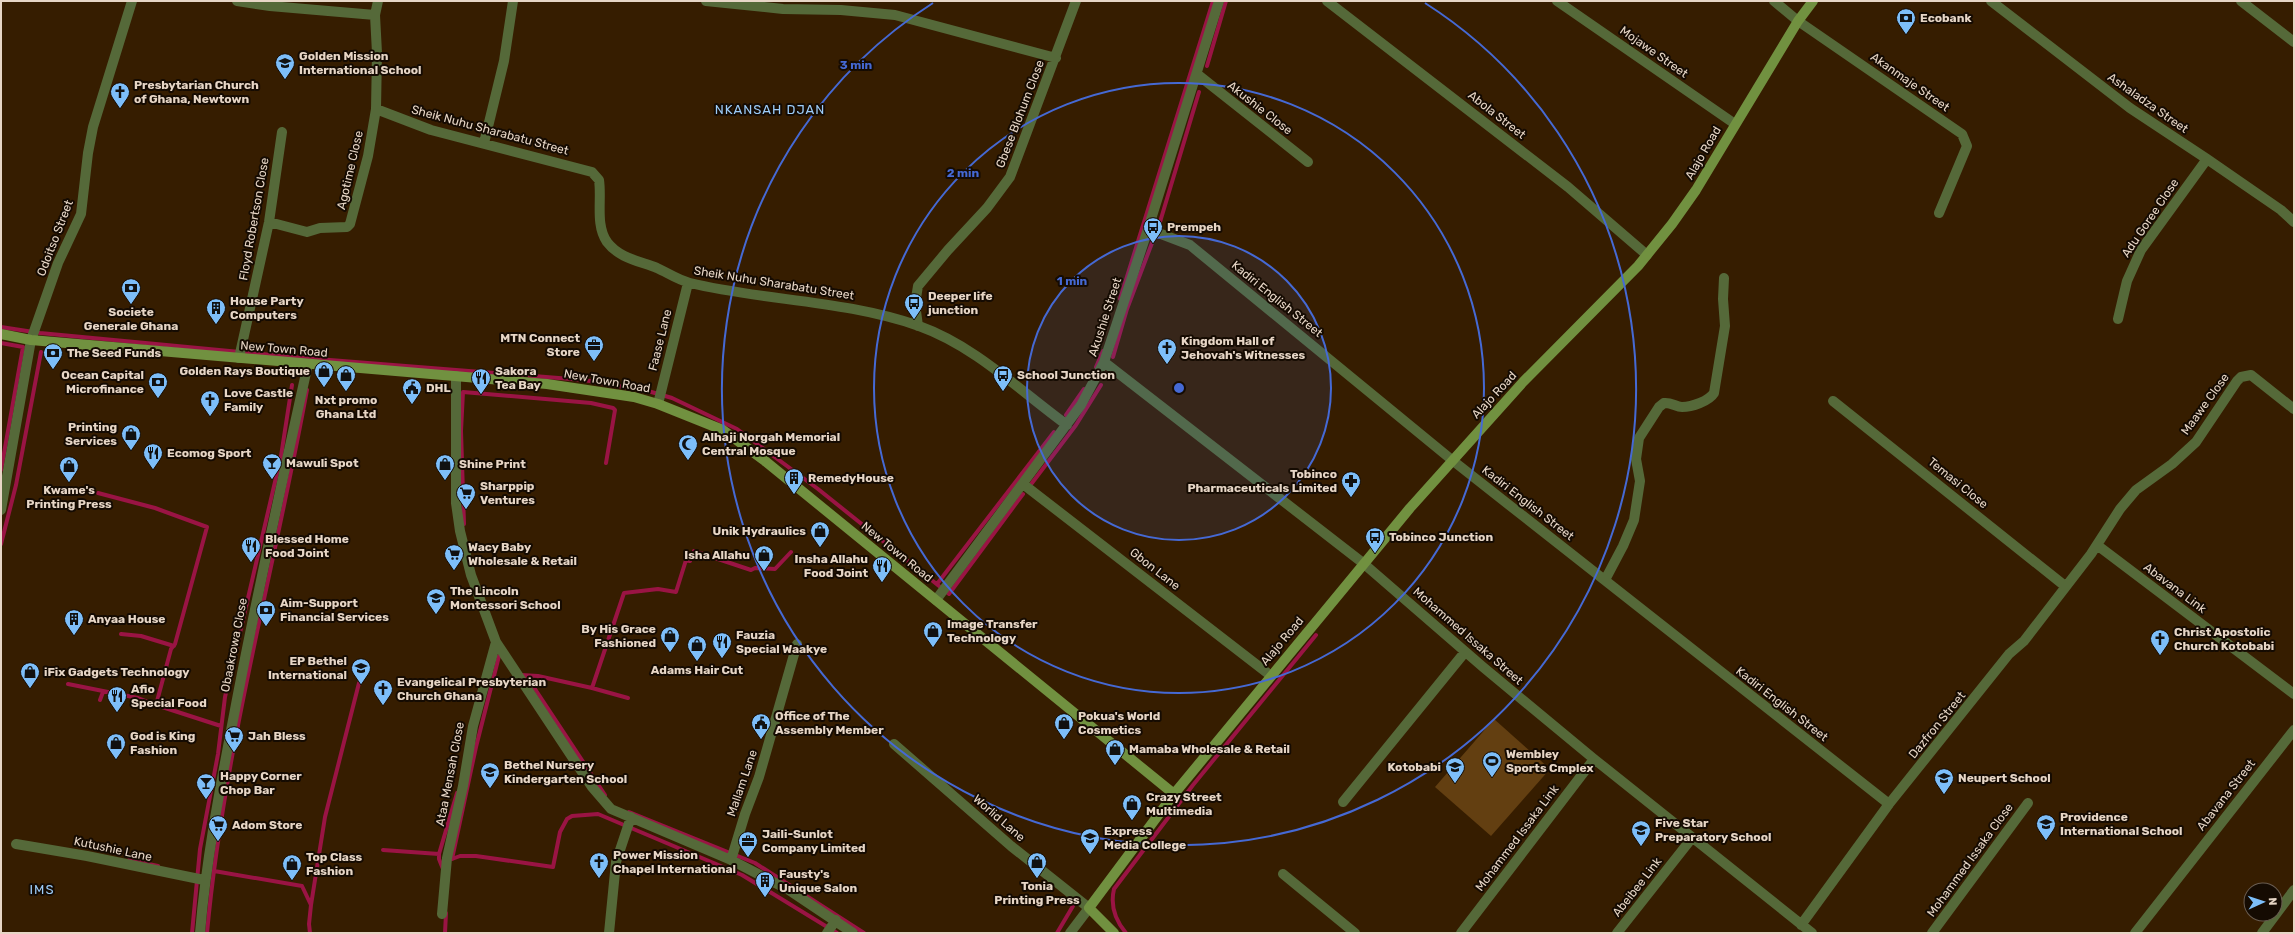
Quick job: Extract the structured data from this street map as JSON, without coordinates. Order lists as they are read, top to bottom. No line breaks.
{"streets":{"street":["Mojawe Street","Akanmaje Street","Ashaladza Street","Akushie Close","Gbese Blohum Close","Abola Street","Sheik Nuhu Sharabatu Street","Alajo Road","Agotime Close","Adu Goree Close","Floyd Robertson Close","Odoitso Street","Kadiri English Street","Akushie Street","Faase Lane","New Town Road","Maawe Close","Temasi Close","Gbon Lane","Abavana Link","Mohammed Issaka Street","Obaakrowa Close","Dazfron Street","Ataa Mensah Close","Mallam Lane","Abavana Street","Worlid Lane","Mohammed Issaka Link","Kutushie Lane","Mohammed Issaka Close","Abeibee Link"]},"crossings":[["Mojawe Street","Alajo Road"],["Akanmaje Street","Alajo Road"],["Ashaladza Street","Adu Goree Close"],["Akushie Close","Akushie Street"],["Gbese Blohum Close","Sheik Nuhu Sharabatu Street"],["Abola Street","Alajo Road"],["Sheik Nuhu Sharabatu Street","Agotime Close"],["Sheik Nuhu Sharabatu Street","Akushie Street"],["Sheik Nuhu Sharabatu Street","Faase Lane"],["Alajo Road","Kadiri English Street"],["Alajo Road","New Town Road"],["Alajo Road","Gbon Lane"],["Alajo Road","Mohammed Issaka Street"],["Alajo Road","Worlid Lane"],["Agotime Close","Floyd Robertson Close"],["Floyd Robertson Close","New Town Road"],["Odoitso Street","New Town Road"],["Kadiri English Street","Akushie Street"],["Kadiri English Street","Dazfron Street"],["Akushie Street","New Town Road"],["Akushie Street","Gbon Lane"],["Akushie Street","Mohammed Issaka Street"],["Faase Lane","New Town Road"],["New Town Road","Obaakrowa Close"],["Maawe Close","Abavana Link"],["Maawe Close","Dazfron Street"],["Temasi Close","Dazfron Street"],["Abavana Link","Dazfron Street"],["Mohammed Issaka Street","Dazfron Street"],["Mohammed Issaka Street","Mohammed Issaka Link"],["Mohammed Issaka Street","Abeibee Link"],["Obaakrowa Close","Kutushie Lane"]],"districts":["NKANSAH DJAN","IMS"],"places":{"bank":["Ecobank","Societe Generale Ghana","The Seed Funds","Ocean Capital Microfinance","Aim-Support Financial Services"],"school or university":["Golden Mission International School","The Lincoln Montessori School","EP Bethel International","Kotobabi","Bethel Nursery Kindergarten School","Neupert School","Providence International School","Five Star Preparatory School","Express Media College"],"church":["Presbytarian Church of Ghana, Newtown","Kingdom Hall of Jehovah's Witnesses","Love Castle Family","Christ Apostolic Church Kotobabi","Evangelical Presbyterian Church Ghana","Power Mission Chapel International"],"bus stop":["Prempeh","Deeper life junction","School Junction","Tobinco Junction"],"building":["House Party Computers","RemedyHouse","Anyaa House","Fausty's Unique Salon"],"office":["MTN Connect Store","Jaili-Sunlot Company Limited"],"shop":["Golden Rays Boutique","Nxt promo Ghana Ltd","Printing Services","Shine Print","Kwame's Printing Press","Unik Hydraulics","Isha Allahu","Image Transfer Technology","By His Grace Fashioned","Adams Hair Cut","iFix Gadgets Technology","Pokua's World Cosmetics","God is King Fashion","Mamaba Wholesale & Retail","Crazy Street Multimedia","Tonia Printing Press","Top Class Fashion"],"restaurant":["Sakora Tea Bay","Ecomog Sport","Blessed Home Food Joint","Insha Allahu Food Joint","Fauzia Special Waakye","Afio Special Food"],"public building":["DHL","Office of The Assembly Member"],"mosque":["Alhaji Norgah Memorial Central Mosque"],"bar":["Mawuli Spot","Happy Corner Chop Bar"],"pharmacy":["Tobinco Pharmaceuticals Limited"],"supermarket":["Sharppip Ventures","Wacy Baby Wholesale & Retail","Jah Bless","Adom Store"],"sports":["Wembley Sports Cmplex"]},"north":"right","rings":["3 min","2 min","1 min"]}
